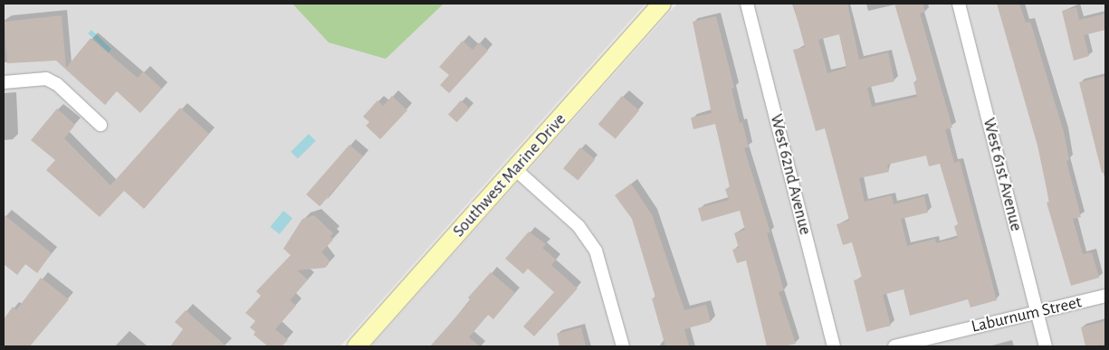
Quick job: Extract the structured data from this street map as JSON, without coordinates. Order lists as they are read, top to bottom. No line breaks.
{"streets":{"main road":["Southwest Marine Drive"],"street":["West 62nd Avenue","West 61st Avenue","Laburnum Street"]},"crossings":[["West 61st Avenue","Laburnum Street"]]}
